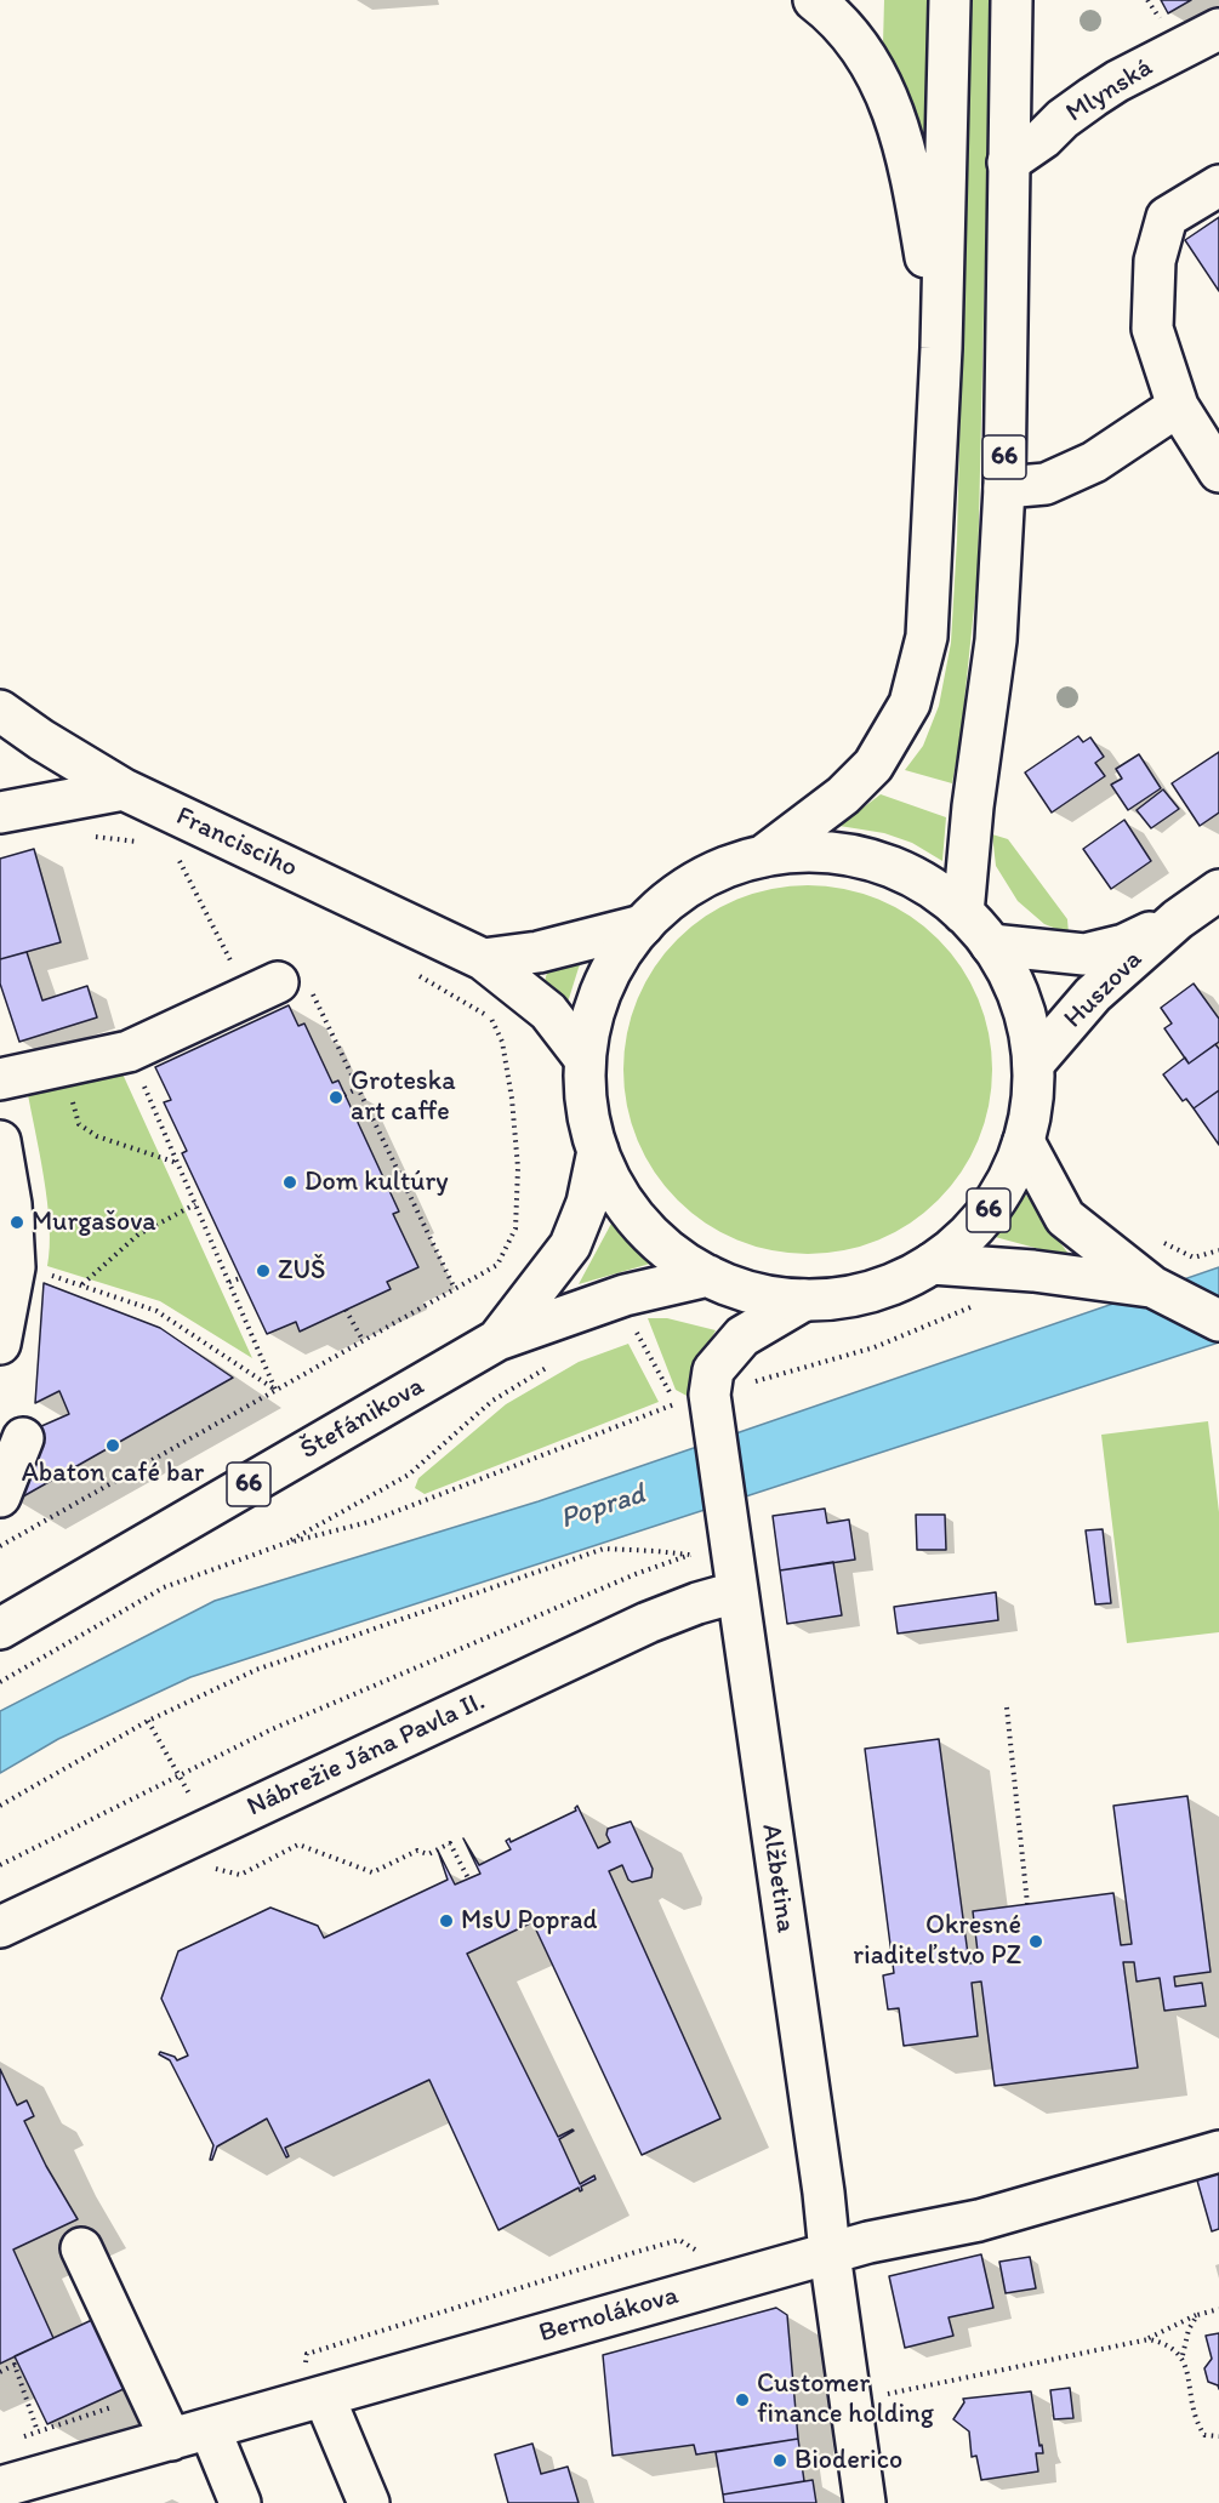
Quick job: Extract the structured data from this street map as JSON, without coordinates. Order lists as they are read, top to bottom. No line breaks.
{"streets":{"street":["Mlynská","66","Francisciho","Huszova","Štefánikova","Nábrežie Jána Pavla II.","Alžbetina","Bernolákova"]},"crossings":[["Mlynská","66"],["66","Francisciho"],["66","Huszova"],["66","Štefánikova"],["66","Alžbetina"],["Nábrežie Jána Pavla II.","Alžbetina"],["Alžbetina","Bernolákova"]],"water":["Poprad"],"places":["Groteska art caffe","Dom kultúry","Murgašova","ZUŠ","Abaton café bar","MsU Poprad","Okresné riaditeľstvo PZ","Customer finance holding","Bioderico"]}
